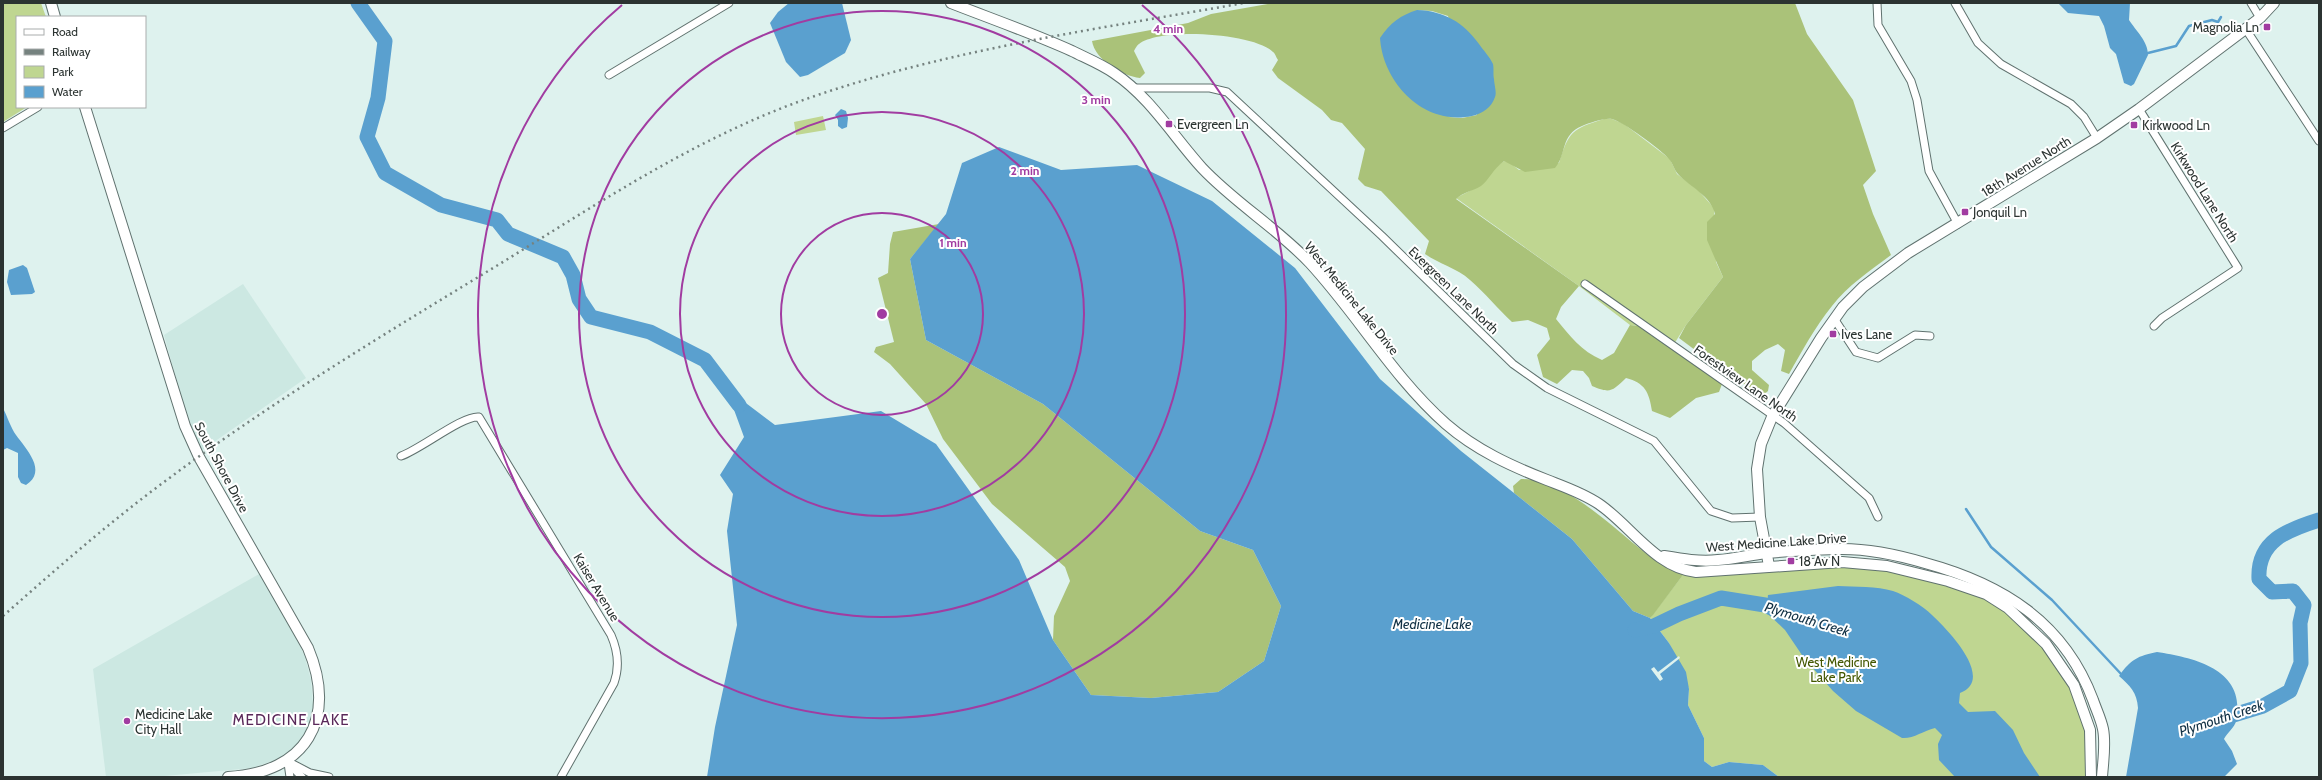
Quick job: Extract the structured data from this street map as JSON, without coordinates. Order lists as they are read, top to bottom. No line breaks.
{"streets":{"street":["18th Avenue North","Kirkwood Lane North","Evergreen Lane North","West Medicine Lake Drive","Forestview Lane North","South Shore Drive","Kaiser Avenue"]},"crossings":[["18th Avenue North","Kirkwood Lane North"],["18th Avenue North","Evergreen Lane North"],["18th Avenue North","West Medicine Lake Drive"],["18th Avenue North","Forestview Lane North"],["Evergreen Lane North","West Medicine Lake Drive"]],"districts":["MEDICINE LAKE"],"water":["Plymouth Creek","Medicine Lake"],"parks":["West Medicine Lake Park"],"places":{"transit":["Magnolia Ln","Evergreen Ln","Kirkwood Ln","Jonquil Ln","Ives Lane","18 Av N"],"other":["Medicine Lake City Hall"]},"legend":["Road","Railway","Park","Water"],"rings":["4 min","3 min","2 min","1 min"]}
